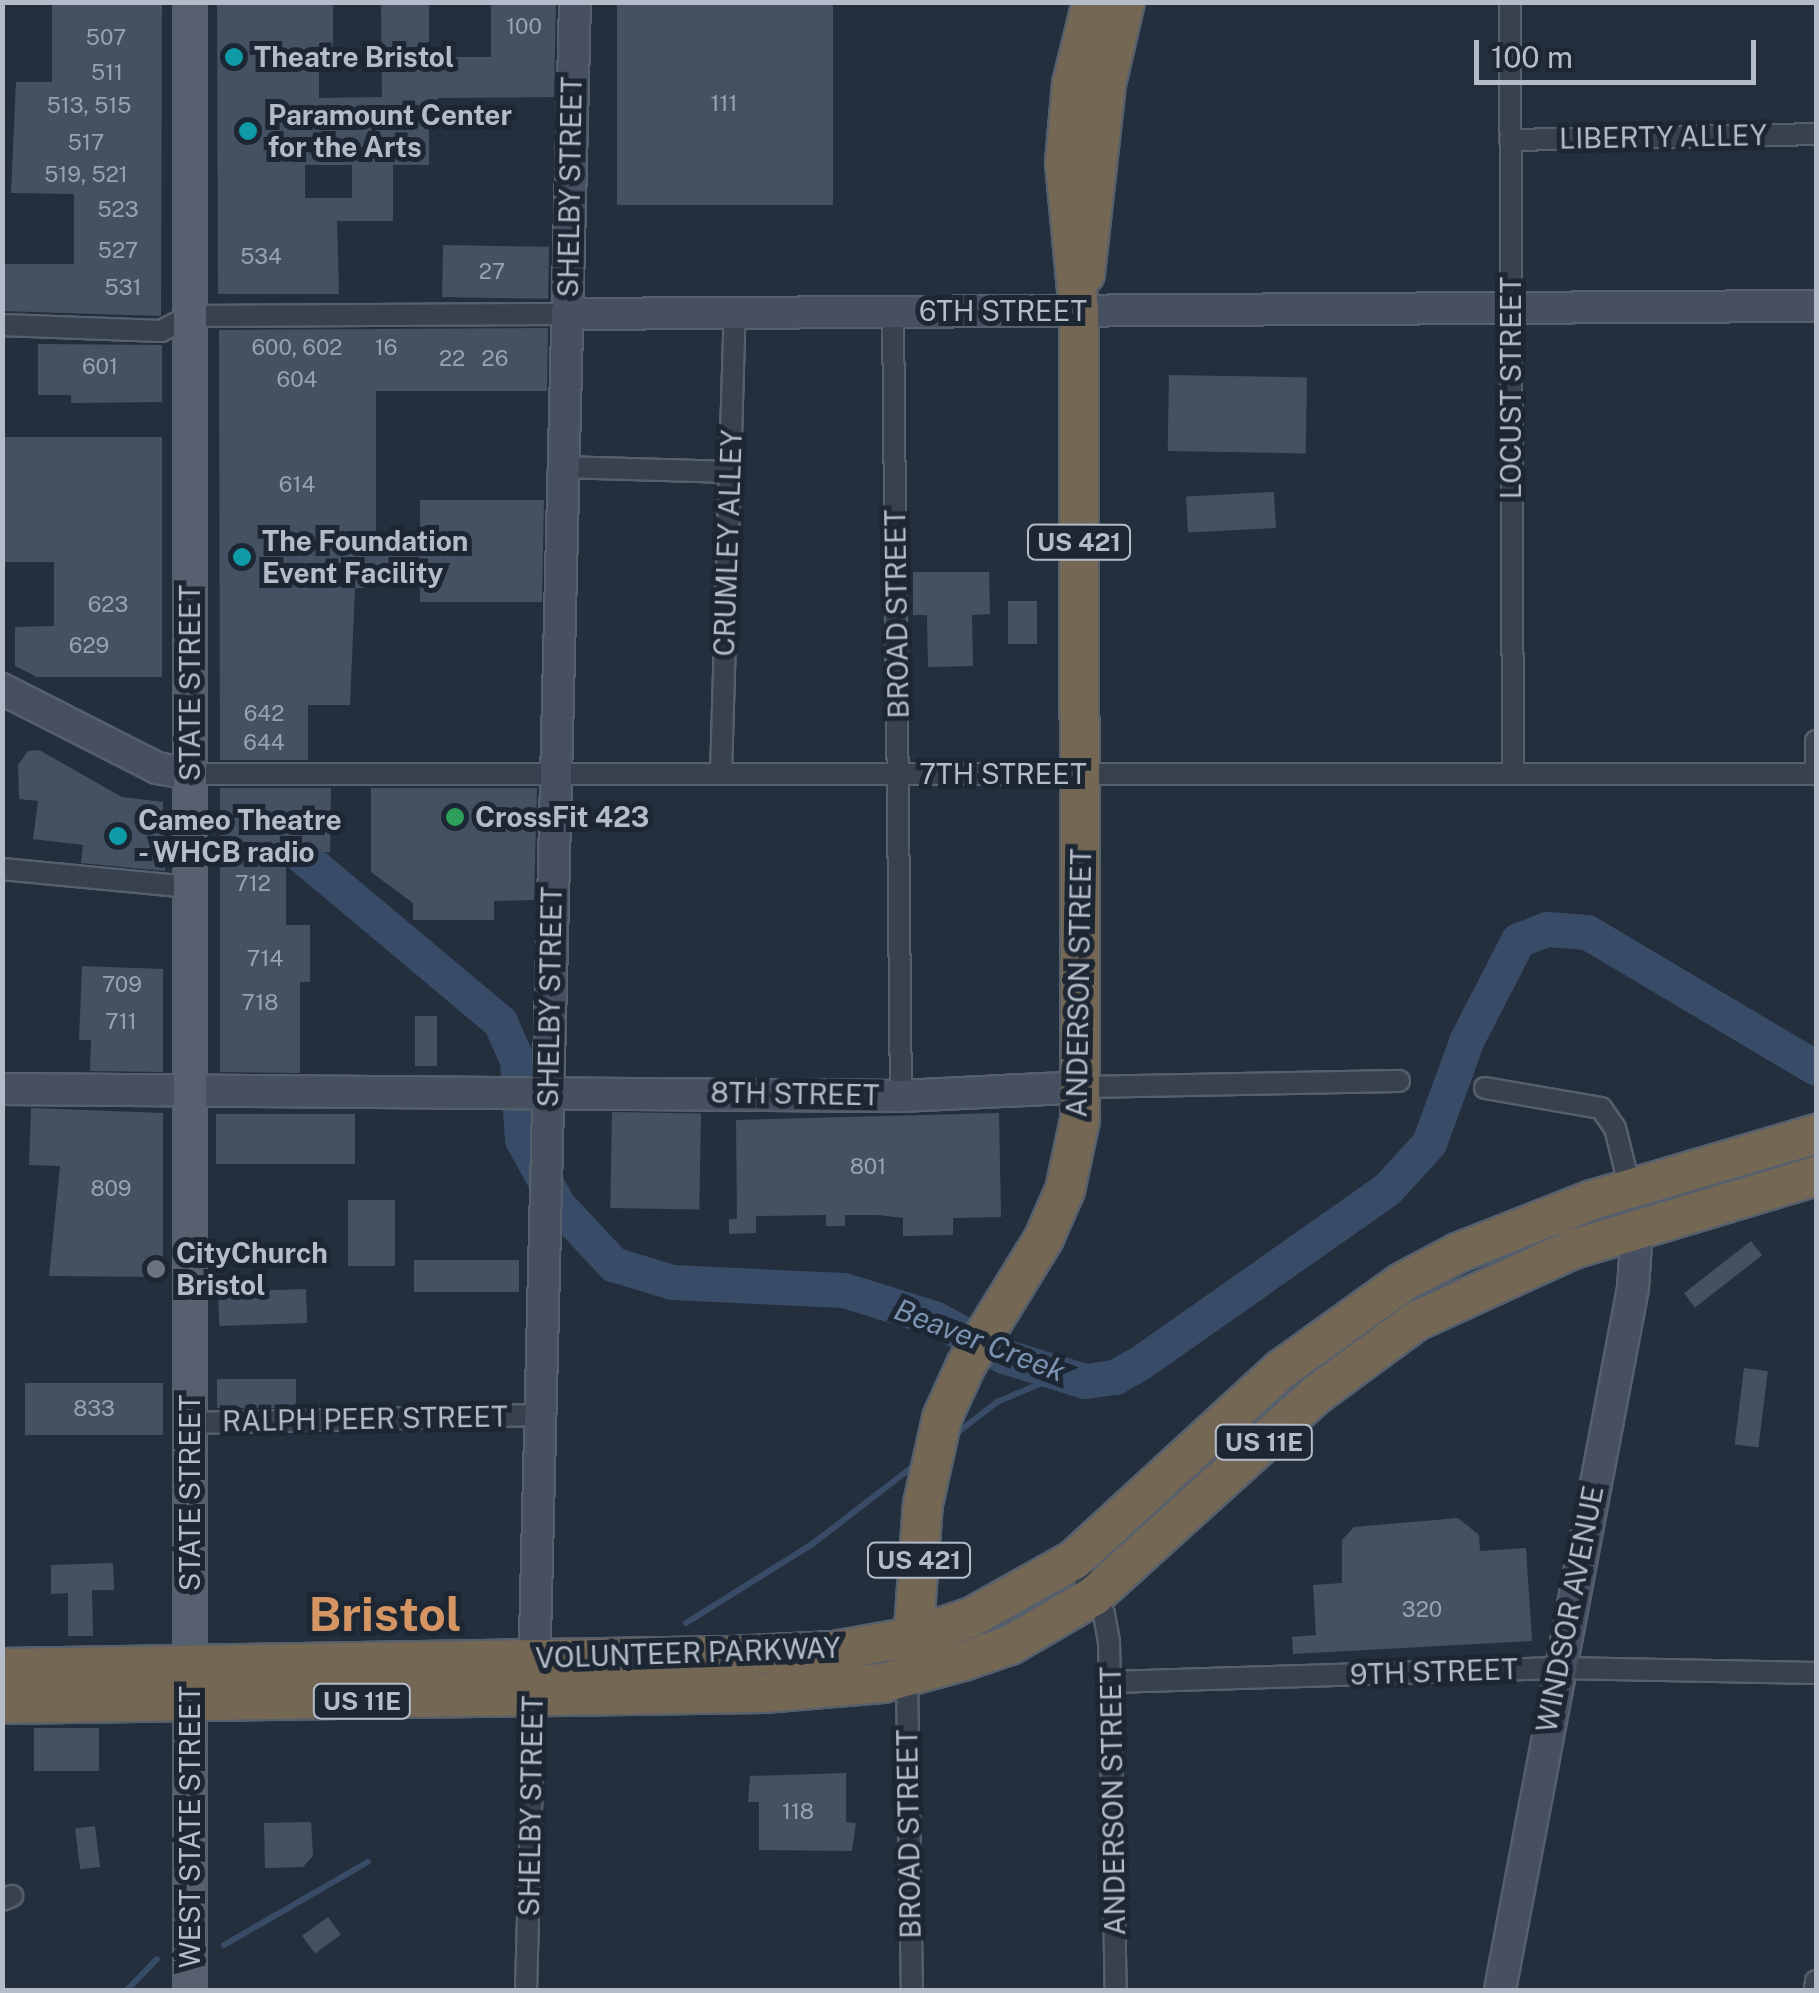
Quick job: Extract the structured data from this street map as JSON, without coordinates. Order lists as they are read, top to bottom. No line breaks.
{"streets":{"highway":["US 421","ANDERSON STREET","US 11E","VOLUNTEER PARKWAY"],"main road":["STATE STREET","WEST STATE STREET"],"street":["LIBERTY ALLEY","SHELBY STREET","6TH STREET","LOCUST STREET","CRUMLEY ALLEY","BROAD STREET","7TH STREET","8TH STREET","RALPH PEER STREET","WINDSOR AVENUE","9TH STREET"]},"crossings":[["LIBERTY ALLEY","LOCUST STREET"],["SHELBY STREET","6TH STREET"],["SHELBY STREET","7TH STREET"],["SHELBY STREET","8TH STREET"],["SHELBY STREET","RALPH PEER STREET"],["SHELBY STREET","VOLUNTEER PARKWAY"],["6TH STREET","LOCUST STREET"],["6TH STREET","CRUMLEY ALLEY"],["6TH STREET","BROAD STREET"],["6TH STREET","STATE STREET"],["6TH STREET","ANDERSON STREET"],["LOCUST STREET","7TH STREET"],["CRUMLEY ALLEY","7TH STREET"],["BROAD STREET","7TH STREET"],["BROAD STREET","ANDERSON STREET"],["BROAD STREET","8TH STREET"],["BROAD STREET","VOLUNTEER PARKWAY"],["STATE STREET","7TH STREET"],["STATE STREET","8TH STREET"],["STATE STREET","RALPH PEER STREET"],["STATE STREET","US 11E"],["STATE STREET","VOLUNTEER PARKWAY"],["STATE STREET","WEST STATE STREET"],["7TH STREET","ANDERSON STREET"],["ANDERSON STREET","8TH STREET"],["ANDERSON STREET","VOLUNTEER PARKWAY"],["ANDERSON STREET","9TH STREET"],["US 11E","VOLUNTEER PARKWAY"],["US 11E","WEST STATE STREET"],["WINDSOR AVENUE","VOLUNTEER PARKWAY"],["WINDSOR AVENUE","9TH STREET"],["VOLUNTEER PARKWAY","WEST STATE STREET"]],"districts":["Bristol"],"water":["Beaver Creek"],"places":["Theatre Bristol","Paramount Center for the Arts","The Foundation Event Facility","CrossFit 423","Cameo Theatre - WHCB radio","CityChurch Bristol"],"house_numbers":["100","507","511","111","513, 515","517","519, 521","523","527","534","27","531","600, 602","16","22","26","601","604","614","623","629","642","644","712","714","709","718","711","801","809","833","320","118"],"scale_bar":"100 m"}
